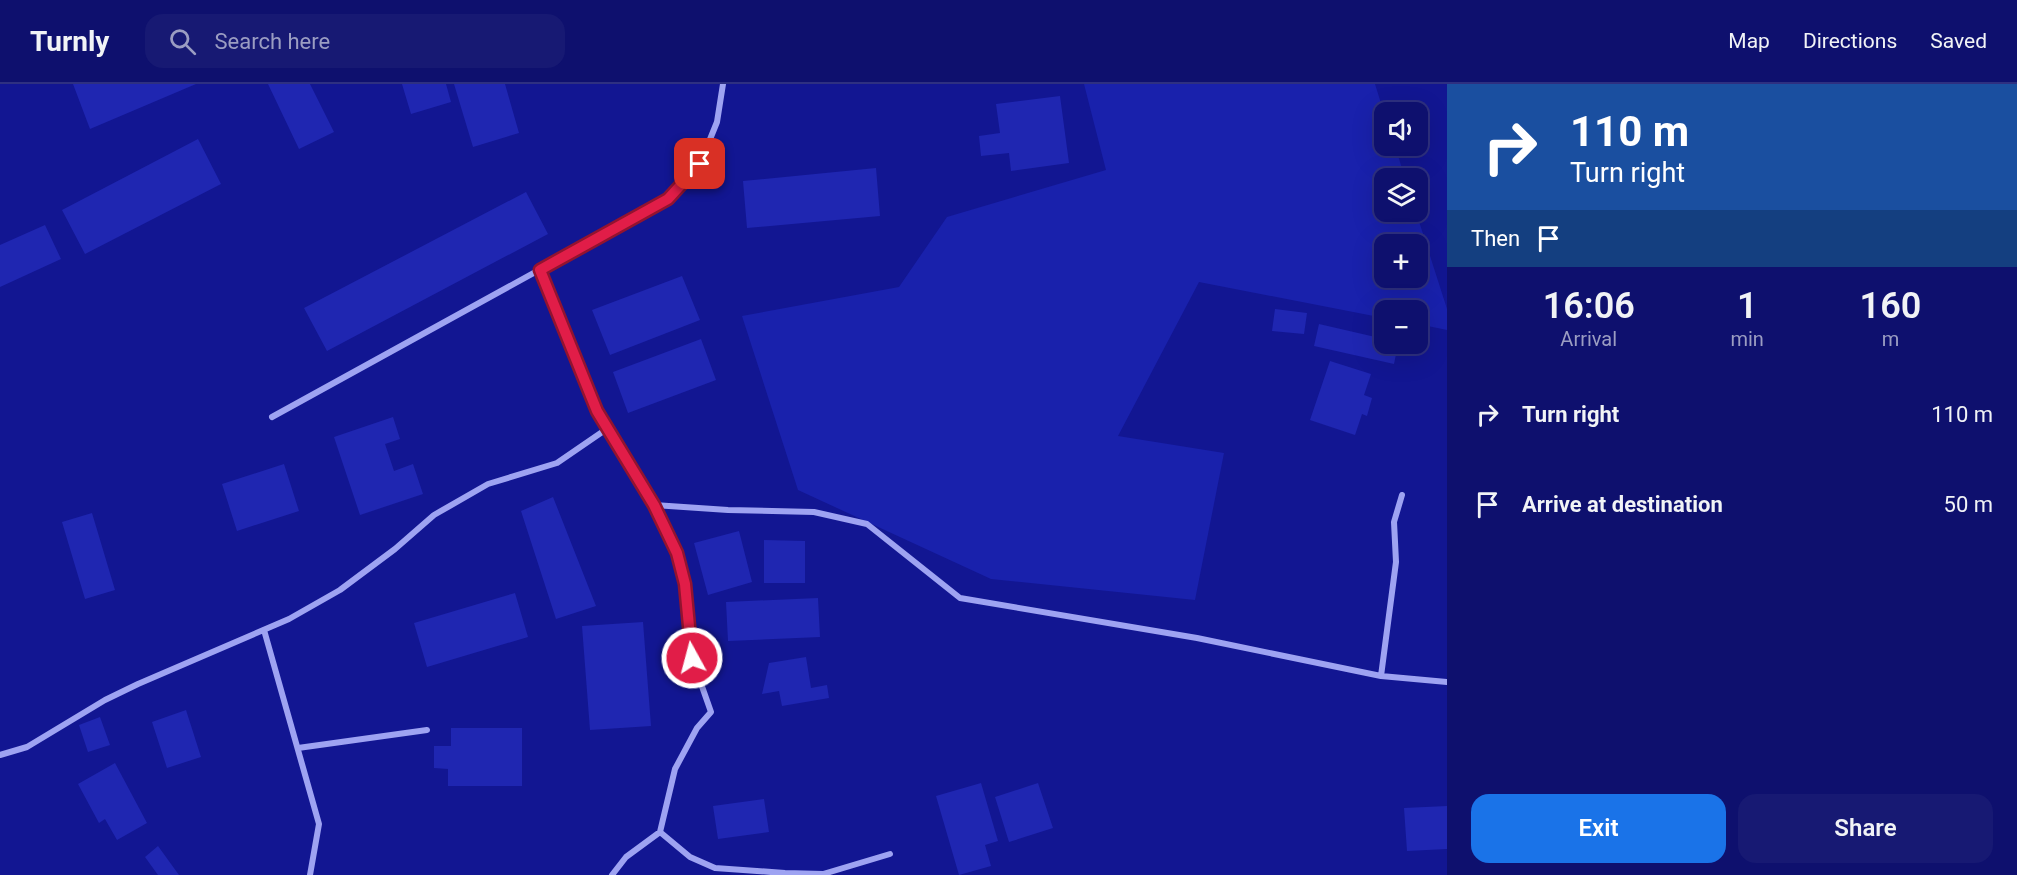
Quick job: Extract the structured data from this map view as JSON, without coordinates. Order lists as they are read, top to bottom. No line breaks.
{"page":{"header":"Turnly","search":"Search here","nav":["Map","Directions","Saved"],"turn":["110 m","Turn right"],"map_buttons":["+","−"],"then":"Then","eta":["16:06","Arrival","1","min","160","m"],"list":[{"name":"Turn right","value":"110 m"},{"name":"Arrive at destination","value":"50 m"}],"buttons":["Exit","Share"]}}
